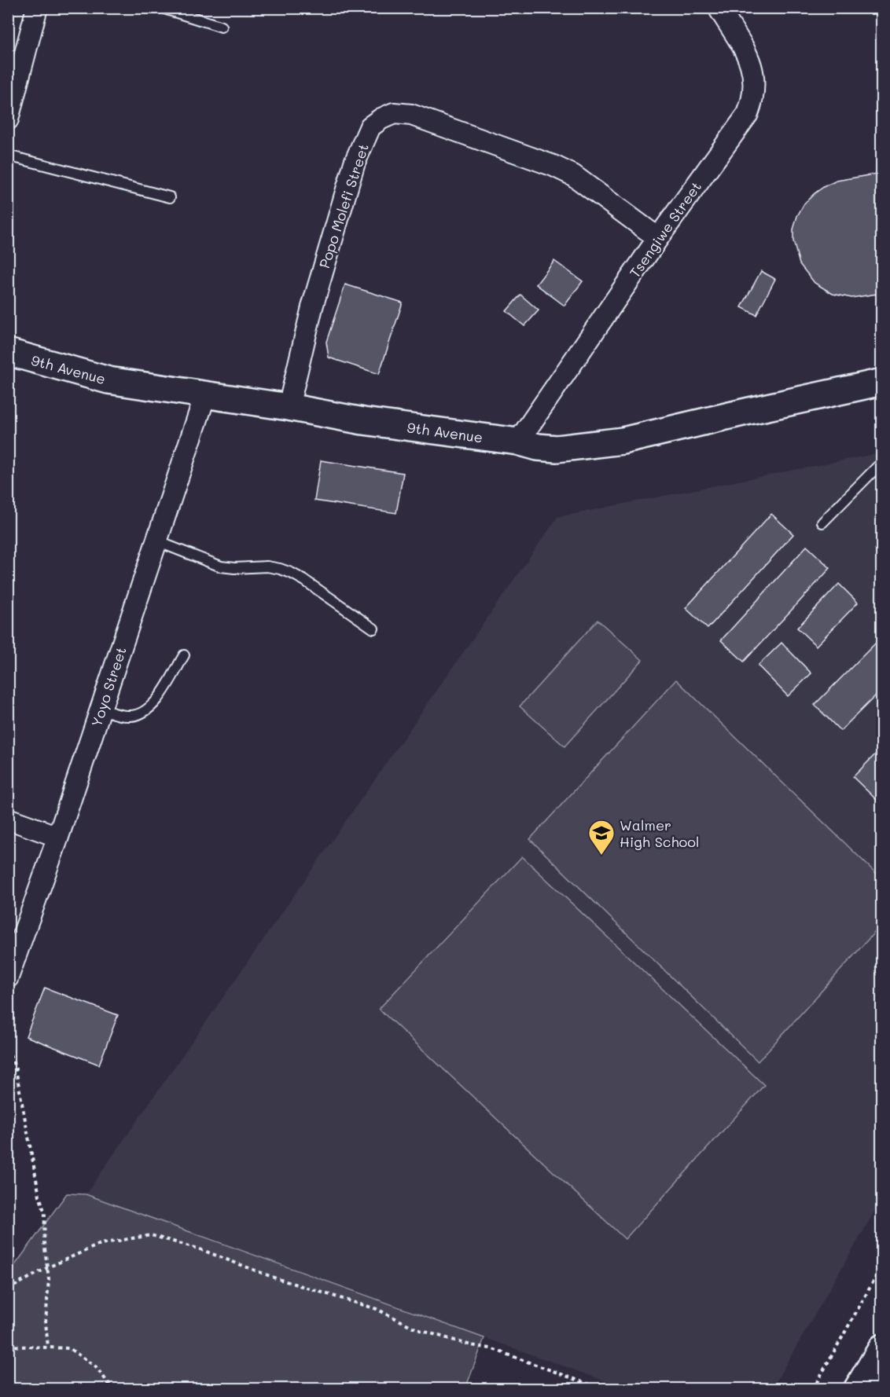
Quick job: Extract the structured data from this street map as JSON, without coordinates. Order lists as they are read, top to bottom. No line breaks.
{"streets":{"street":["Popo Molefi Street","Tsengiwe Street","9th Avenue","Yoyo Street"]},"crossings":[["Popo Molefi Street","Tsengiwe Street"],["Popo Molefi Street","9th Avenue"],["Tsengiwe Street","9th Avenue"],["9th Avenue","Yoyo Street"]],"places":{"school or university":["Walmer High School"]}}
